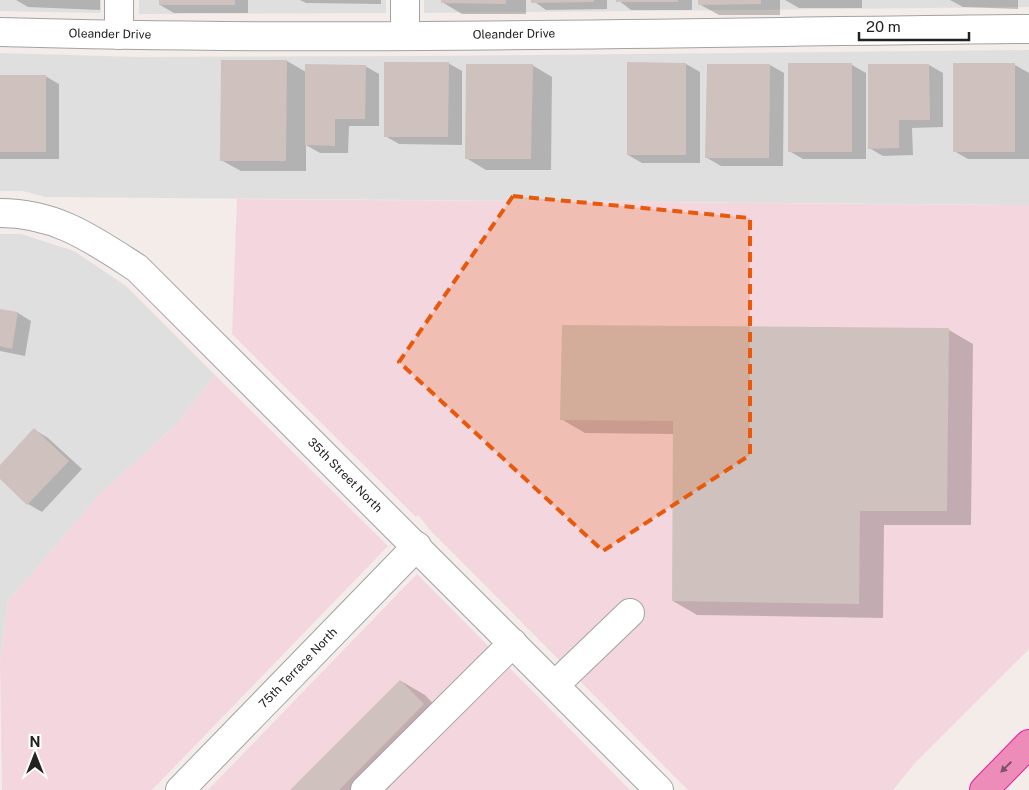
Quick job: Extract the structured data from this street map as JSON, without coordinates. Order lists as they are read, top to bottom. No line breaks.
{"streets":{"street":["Oleander Drive","35th Street North","75th Terrace North"]},"crossings":[["35th Street North","75th Terrace North"]],"scale_bar":"20 m","north":"top"}
